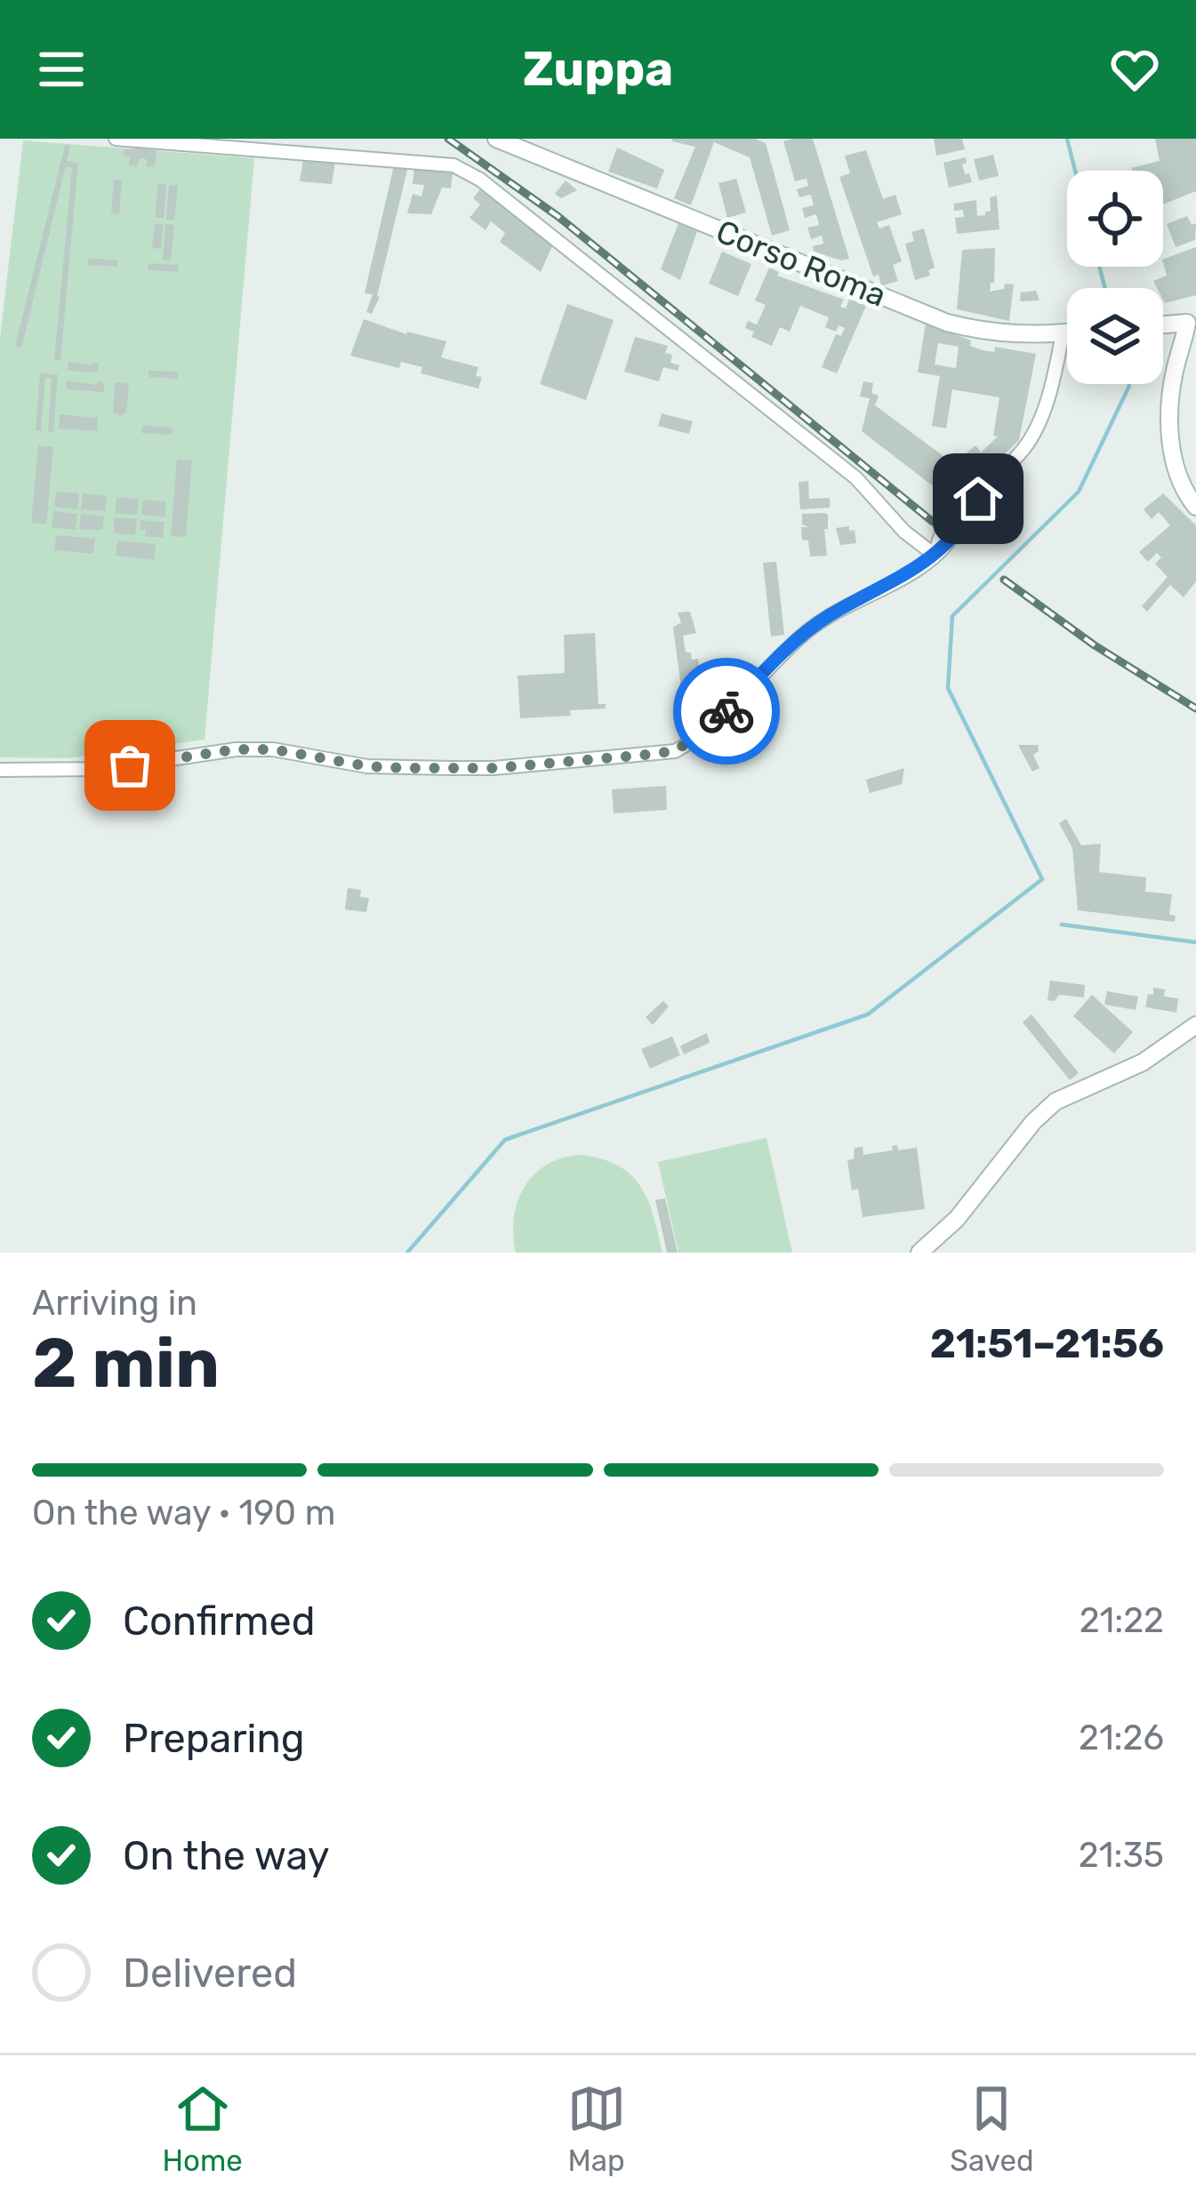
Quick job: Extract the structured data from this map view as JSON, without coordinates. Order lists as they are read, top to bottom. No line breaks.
{"streets":{"main road":["Corso Roma"]},"page":{"header":"Zuppa","heading":["2 min","Arriving in","21:51–21:56"],"bar":"On the way · 190 m","list":[["Confirmed","21:22"],["Preparing","21:26"],["On the way","21:35"],"Delivered"],"tabs":["Home","Map","Saved"]}}
